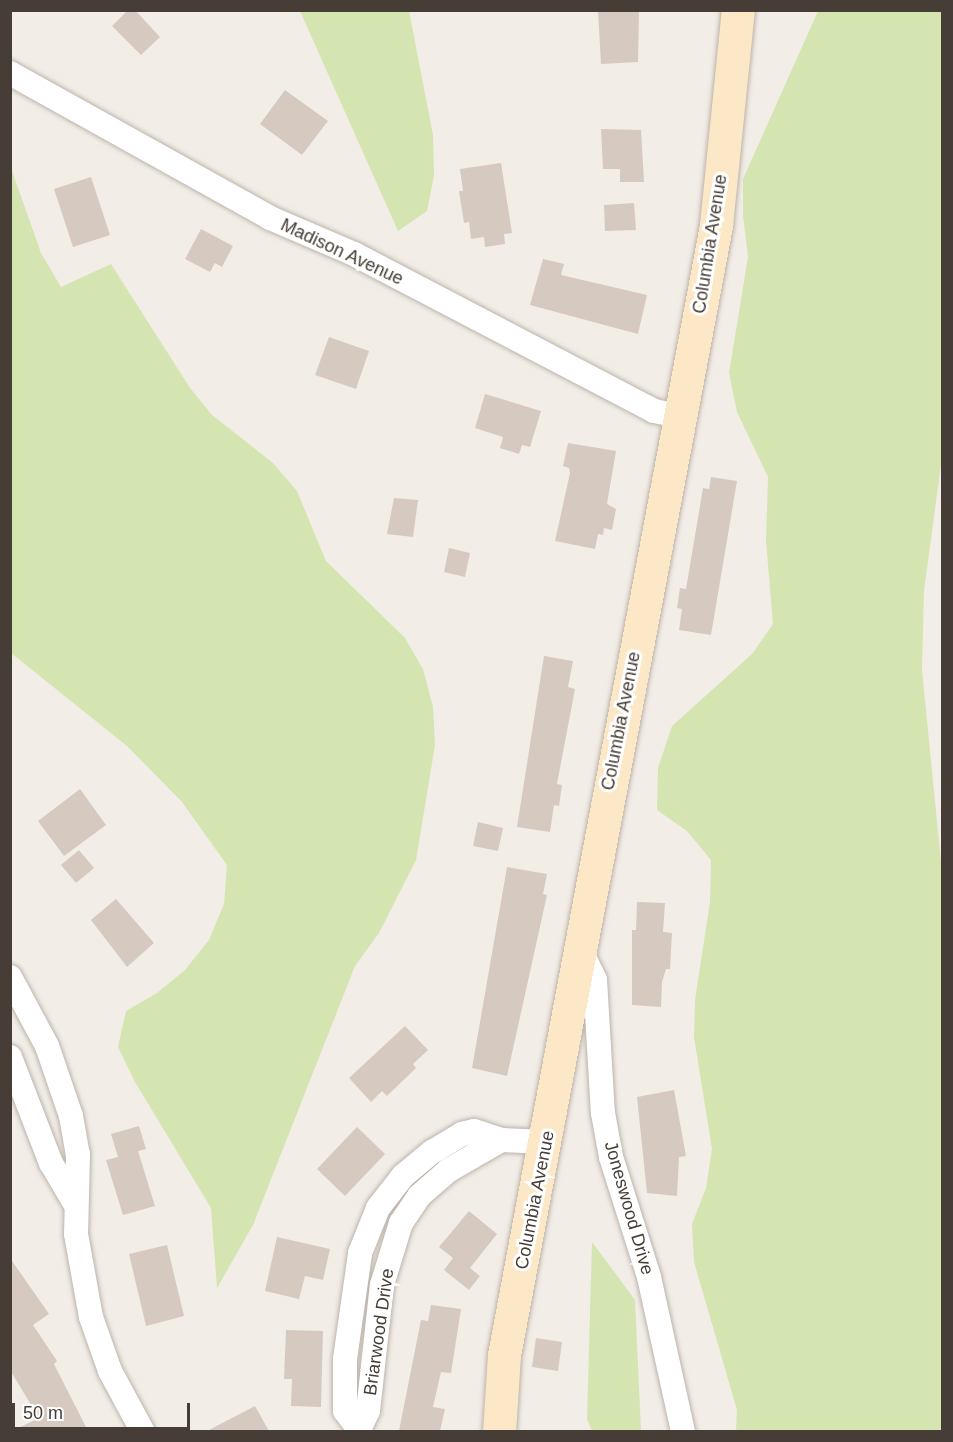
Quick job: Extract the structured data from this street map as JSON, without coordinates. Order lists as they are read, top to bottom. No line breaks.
{"streets":{"street":["Columbia Avenue","Madison Avenue","Joneswood Drive","Briarwood Drive"]},"crossings":[["Columbia Avenue","Madison Avenue"],["Columbia Avenue","Joneswood Drive"],["Columbia Avenue","Briarwood Drive"]],"scale_bar":"50 m"}
